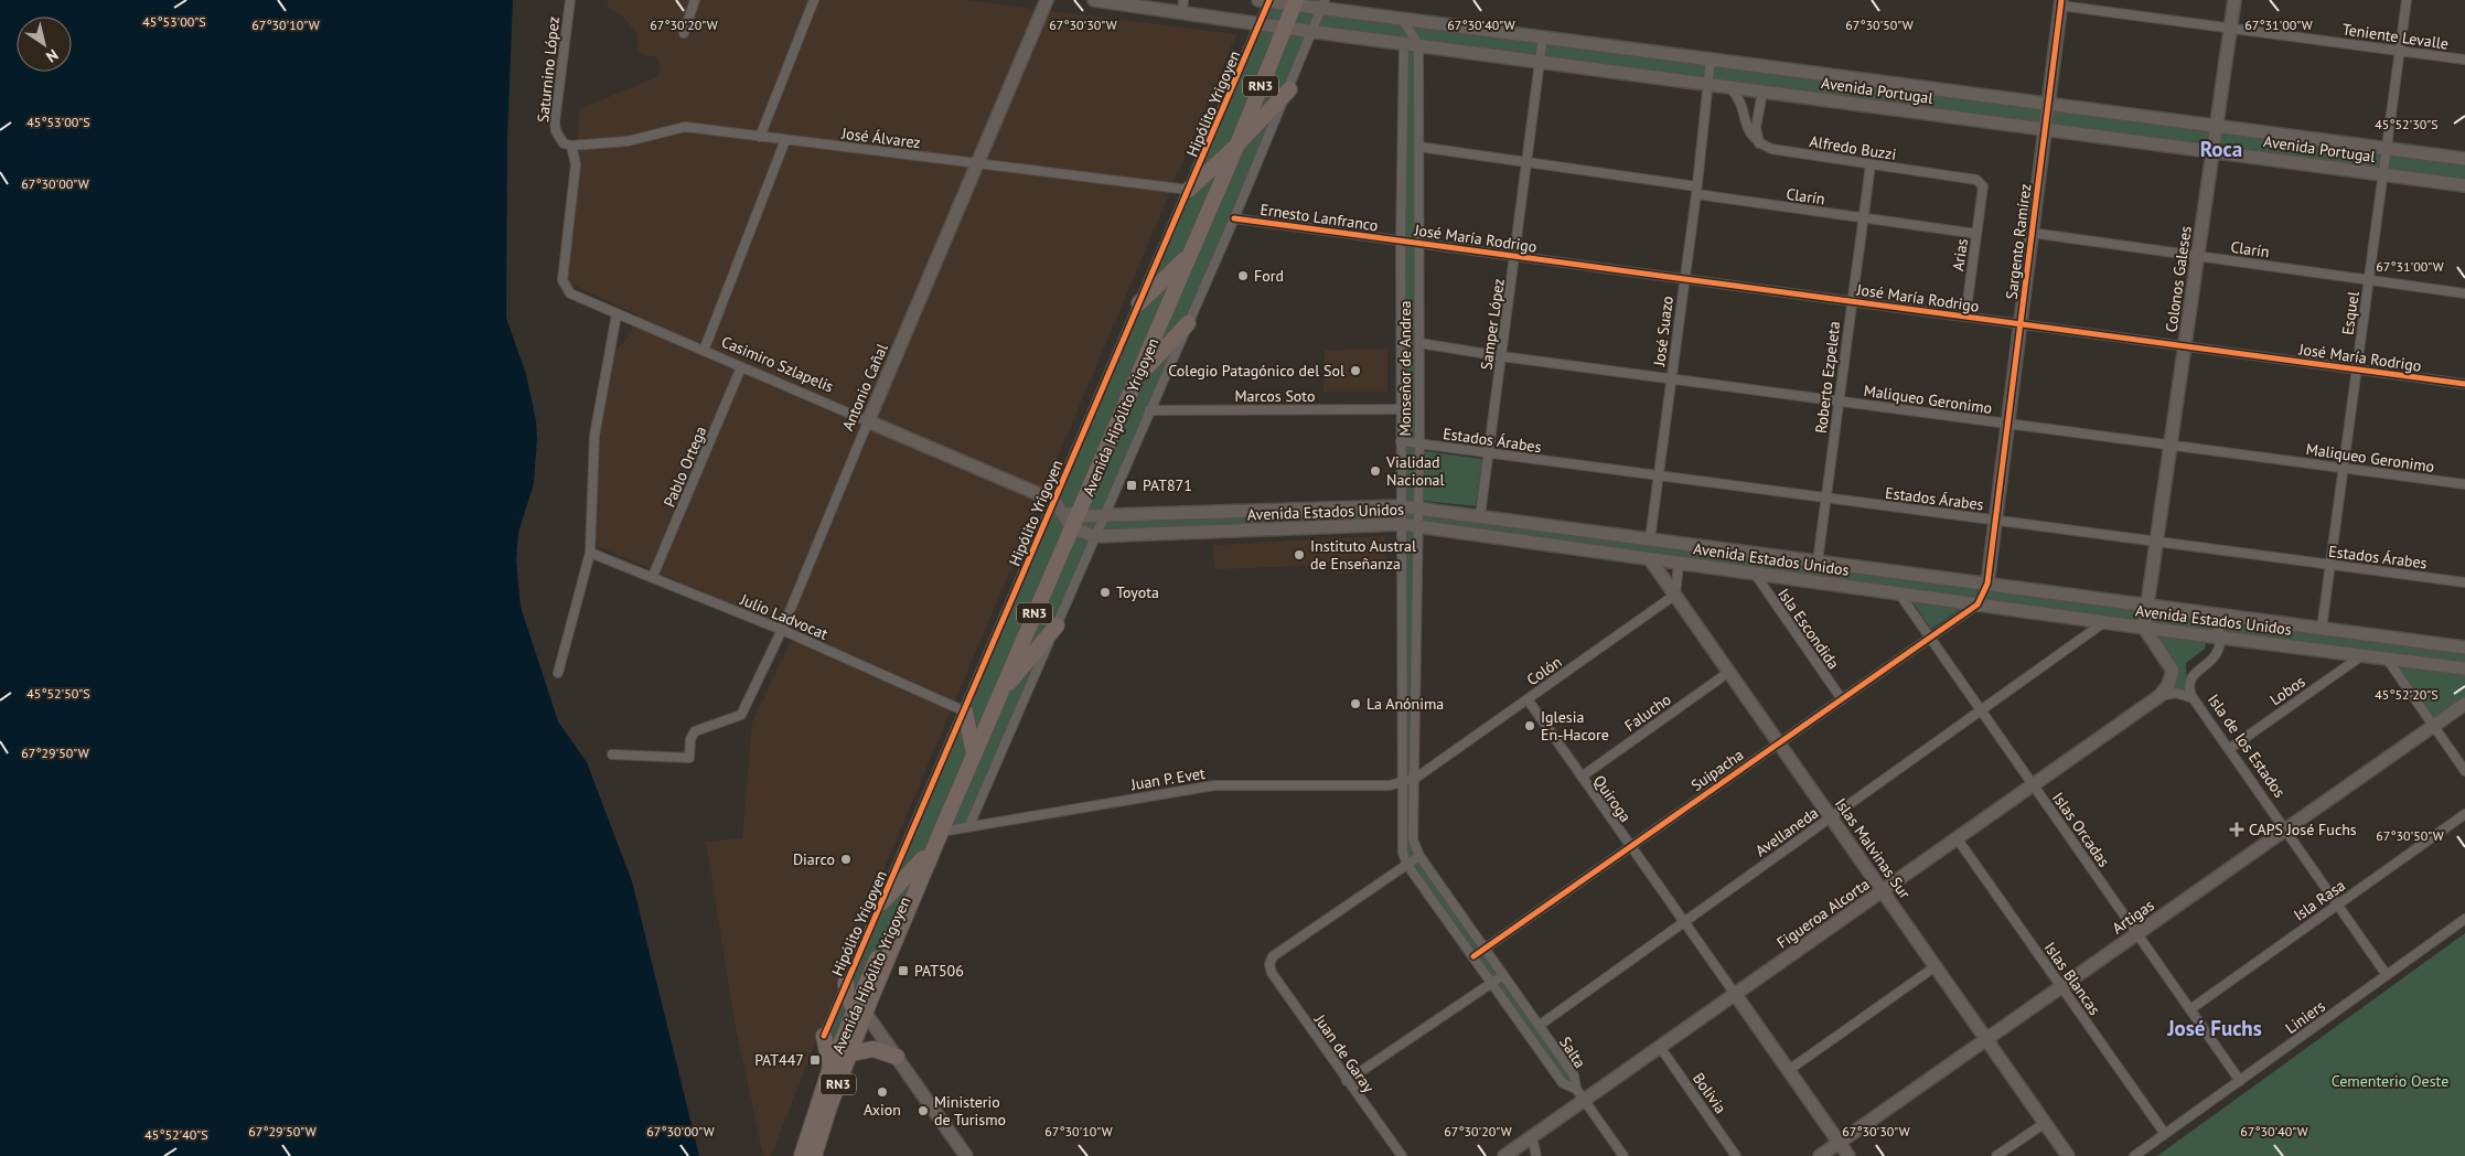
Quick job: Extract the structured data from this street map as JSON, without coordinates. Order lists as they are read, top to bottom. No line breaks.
{"streets":{"highway":["RN3","Avenida Hipólito Yrigoyen"],"main road":["Avenida Portugal","Sargento Ramírez","Colonos Galeses","Casimiro Szlapelis","Antonio Cañal","Avenida Estados Unidos","Quiroga","Islas Malvinas Sur","Figueroa Alcorta","Artigas"],"street":["Teniente Levalle","Saturnino López","Hipólito Yrigoyen","José Álvarez","Alfredo Buzzi","Clarín","Ernesto Lanfranco","José María Rodrigo","Arias","Esquel","Samper López","José Suazo","Monseñor de Andrea","Roberto Ezpeleta","Marcos Soto","Maliqueo Geronimo","Estados Árabes","Pablo Ortega","Julio Ladvocat","Isla Escondida","Colón","Lobos","Falucho","Isla de los Estados","Suipacha","Juan P. Evet","Islas Orcadas","Avellaneda","Isla Rasa","Islas Blancas","Liniers","Salta","Juan de Garay","Bolivia"]},"crossings":[["Teniente Levalle","Sargento Ramírez"],["Teniente Levalle","Colonos Galeses"],["Teniente Levalle","Esquel"],["Saturnino López","José Álvarez"],["Saturnino López","Casimiro Szlapelis"],["Avenida Portugal","Hipólito Yrigoyen"],["Avenida Portugal","Sargento Ramírez"],["Avenida Portugal","Colonos Galeses"],["Avenida Portugal","Esquel"],["Avenida Portugal","Samper López"],["Avenida Portugal","José Suazo"],["Avenida Portugal","Monseñor de Andrea"],["Avenida Portugal","Avenida Hipólito Yrigoyen"],["Hipólito Yrigoyen","José Álvarez"],["Hipólito Yrigoyen","Casimiro Szlapelis"],["Hipólito Yrigoyen","Julio Ladvocat"],["José Álvarez","Casimiro Szlapelis"],["José Álvarez","Antonio Cañal"],["Alfredo Buzzi","Arias"],["Alfredo Buzzi","Roberto Ezpeleta"],["Clarín","Sargento Ramírez"],["Clarín","Arias"],["Clarín","Colonos Galeses"],["Clarín","Esquel"],["Clarín","Samper López"],["Clarín","José Suazo"],["Clarín","Monseñor de Andrea"],["Clarín","Roberto Ezpeleta"],["Ernesto Lanfranco","José María Rodrigo"],["Ernesto Lanfranco","Monseñor de Andrea"],["José María Rodrigo","Sargento Ramírez"],["José María Rodrigo","Arias"],["José María Rodrigo","Colonos Galeses"],["José María Rodrigo","Esquel"],["José María Rodrigo","Samper López"],["José María Rodrigo","José Suazo"],["José María Rodrigo","Monseñor de Andrea"],["José María Rodrigo","Roberto Ezpeleta"],["Sargento Ramírez","Maliqueo Geronimo"],["Sargento Ramírez","Estados Árabes"],["Sargento Ramírez","Avenida Estados Unidos"],["Colonos Galeses","Maliqueo Geronimo"],["Colonos Galeses","Estados Árabes"],["Colonos Galeses","Avenida Estados Unidos"],["Esquel","Maliqueo Geronimo"],["Esquel","Estados Árabes"],["Esquel","Avenida Estados Unidos"],["Samper López","Maliqueo Geronimo"],["Samper López","Estados Árabes"],["Samper López","Avenida Estados Unidos"],["José Suazo","Maliqueo Geronimo"],["José Suazo","Estados Árabes"],["José Suazo","Avenida Estados Unidos"],["Casimiro Szlapelis","Antonio Cañal"],["Casimiro Szlapelis","Avenida Hipólito Yrigoyen"],["Casimiro Szlapelis","Pablo Ortega"],["Casimiro Szlapelis","Avenida Estados Unidos"],["Monseñor de Andrea","Marcos Soto"],["Monseñor de Andrea","Maliqueo Geronimo"],["Monseñor de Andrea","Estados Árabes"],["Monseñor de Andrea","Avenida Estados Unidos"],["Monseñor de Andrea","Colón"],["Monseñor de Andrea","Juan P. Evet"],["Monseñor de Andrea","Salta"],["Monseñor de Andrea","Juan de Garay"],["Roberto Ezpeleta","Maliqueo Geronimo"],["Roberto Ezpeleta","Estados Árabes"],["Roberto Ezpeleta","Avenida Estados Unidos"],["Antonio Cañal","Julio Ladvocat"],["Avenida Hipólito Yrigoyen","Avenida Estados Unidos"],["Avenida Hipólito Yrigoyen","Juan P. Evet"],["Pablo Ortega","Julio Ladvocat"],["Avenida Estados Unidos","Isla Escondida"],["Avenida Estados Unidos","Lobos"],["Avenida Estados Unidos","Isla de los Estados"],["Avenida Estados Unidos","Suipacha"],["Avenida Estados Unidos","Islas Orcadas"],["Avenida Estados Unidos","Avellaneda"],["Avenida Estados Unidos","Islas Malvinas Sur"],["Isla Escondida","Suipacha"],["Colón","Juan P. Evet"],["Colón","Quiroga"],["Colón","Islas Malvinas Sur"],["Lobos","Isla de los Estados"],["Falucho","Quiroga"],["Falucho","Islas Malvinas Sur"],["Isla de los Estados","Isla Rasa"],["Isla de los Estados","Figueroa Alcorta"],["Isla de los Estados","Artigas"],["Isla de los Estados","Liniers"],["Suipacha","Quiroga"],["Suipacha","Islas Orcadas"],["Suipacha","Islas Malvinas Sur"],["Suipacha","Salta"],["Quiroga","Avellaneda"],["Quiroga","Figueroa Alcorta"],["Quiroga","Artigas"],["Islas Orcadas","Avellaneda"],["Islas Orcadas","Isla Rasa"],["Islas Orcadas","Figueroa Alcorta"],["Islas Orcadas","Artigas"],["Islas Orcadas","Liniers"],["Avellaneda","Islas Malvinas Sur"],["Avellaneda","Salta"],["Islas Malvinas Sur","Figueroa Alcorta"],["Islas Malvinas Sur","Artigas"],["Figueroa Alcorta","Islas Blancas"],["Figueroa Alcorta","Bolivia"],["Artigas","Islas Blancas"],["Islas Blancas","Liniers"],["Salta","Juan de Garay"]],"districts":["Roca","José Fuchs"],"parks":["Cementerio Oeste"],"places":{"other":["Ford","Colegio Patagónico del Sol","Vialidad Nacional","Instituto Austral de Enseñanza","Toyota","La Anónima","Iglesia En-Hacore","Diarco","Axion","Ministerio de Turismo"],"transit":["PAT871","PAT506","PAT447"],"health":["CAPS José Fuchs"]},"north":"bottom right","coordinates":["45°53'00\"S","67°30'10\"W","67°30'20\"W","67°30'40\"W","67°30'50\"W","67°30'30\"W","67°31'00\"W","45°52'30\"S","67°30'00\"W","45°52'50\"S","45°52'20\"S","67°29'50\"W","45°52'40\"S"]}
